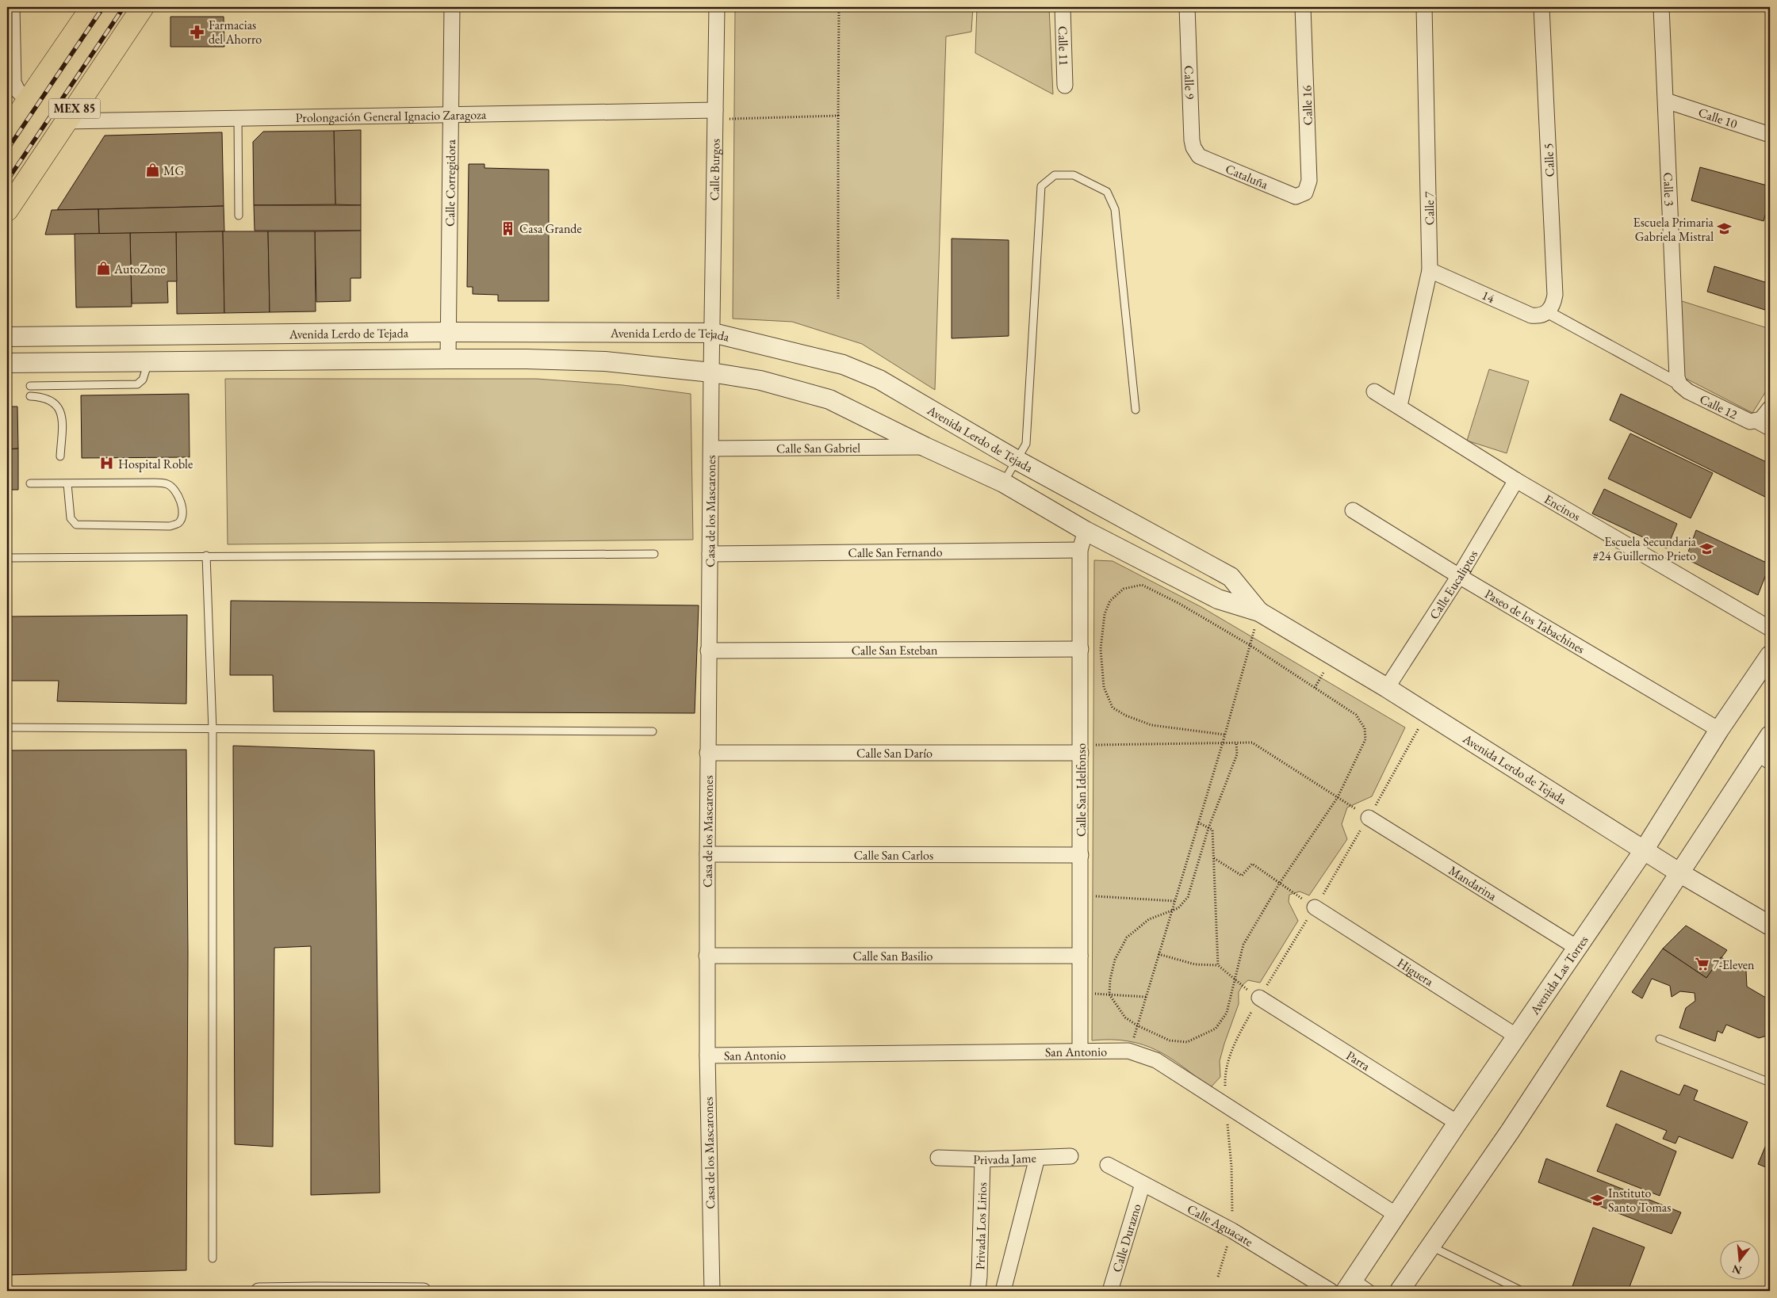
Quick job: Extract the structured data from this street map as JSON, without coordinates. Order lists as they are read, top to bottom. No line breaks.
{"streets":{"highway":["MEX 85"],"street":["Calle 11","Calle 9","Calle 16","Prolongación General Ignacio Zaragoza","Calle 10","Calle 5","Calle Burgos","Cataluña","Calle Corregidora","Calle 3","Calle 7","14","Avenida Lerdo de Tejada","Calle 12","Calle San Gabriel","Encinos","Casa de los Mascarones","Calle San Fernando","Calle Eucaliptos","Paseo de los Tabachines","Calle San Esteban","Calle San Darío","Calle San Idelfonso","Calle San Carlos","Mandarina","Calle San Basilio","Higuera","Avenida Las Torres","San Antonio","Parra","Privada Jame","Privada Los Lirios","Calle Aguacate","Calle Durazno"]},"crossings":[["Calle 9","Cataluña"],["Calle 16","Cataluña"],["MEX 85","Prolongación General Ignacio Zaragoza"],["Prolongación General Ignacio Zaragoza","Calle Burgos"],["Prolongación General Ignacio Zaragoza","Calle Corregidora"],["Calle 10","Calle 3"],["Calle 5","14"],["Calle Burgos","Avenida Lerdo de Tejada"],["Calle Burgos","Casa de los Mascarones"],["Calle Corregidora","Avenida Lerdo de Tejada"],["Calle 3","Calle 12"],["Calle 7","14"],["Calle 7","Encinos"],["Avenida Lerdo de Tejada","Calle San Gabriel"],["Avenida Lerdo de Tejada","Casa de los Mascarones"],["Avenida Lerdo de Tejada","Calle Eucaliptos"],["Avenida Lerdo de Tejada","Calle San Idelfonso"],["Avenida Lerdo de Tejada","Avenida Las Torres"],["Calle San Gabriel","Casa de los Mascarones"],["Encinos","Calle Eucaliptos"],["Casa de los Mascarones","Calle San Fernando"],["Casa de los Mascarones","Calle San Esteban"],["Casa de los Mascarones","Calle San Darío"],["Casa de los Mascarones","Calle San Carlos"],["Casa de los Mascarones","Calle San Basilio"],["Casa de los Mascarones","San Antonio"],["Calle San Fernando","Calle San Idelfonso"],["Calle Eucaliptos","Paseo de los Tabachines"],["Paseo de los Tabachines","Avenida Las Torres"],["Calle San Esteban","Calle San Idelfonso"],["Calle San Darío","Calle San Idelfonso"],["Calle San Idelfonso","Calle San Carlos"],["Calle San Idelfonso","Calle San Basilio"],["Calle San Idelfonso","San Antonio"],["Mandarina","Avenida Las Torres"],["Higuera","Avenida Las Torres"],["Avenida Las Torres","San Antonio"],["Avenida Las Torres","Parra"],["Privada Jame","Privada Los Lirios"],["Calle Aguacate","Calle Durazno"]],"places":{"pharmacy":["Farmacias del Ahorro"],"shop":["MG","AutoZone"],"building":["Casa Grande"],"school or university":["Escuela Primaria Gabriela Mistral","Escuela Secundaria #24 Guillermo Prieto","Instituto Santo Tomas"],"hospital":["Hospital Roble"],"supermarket":["7-Eleven"]},"north":"bottom"}
